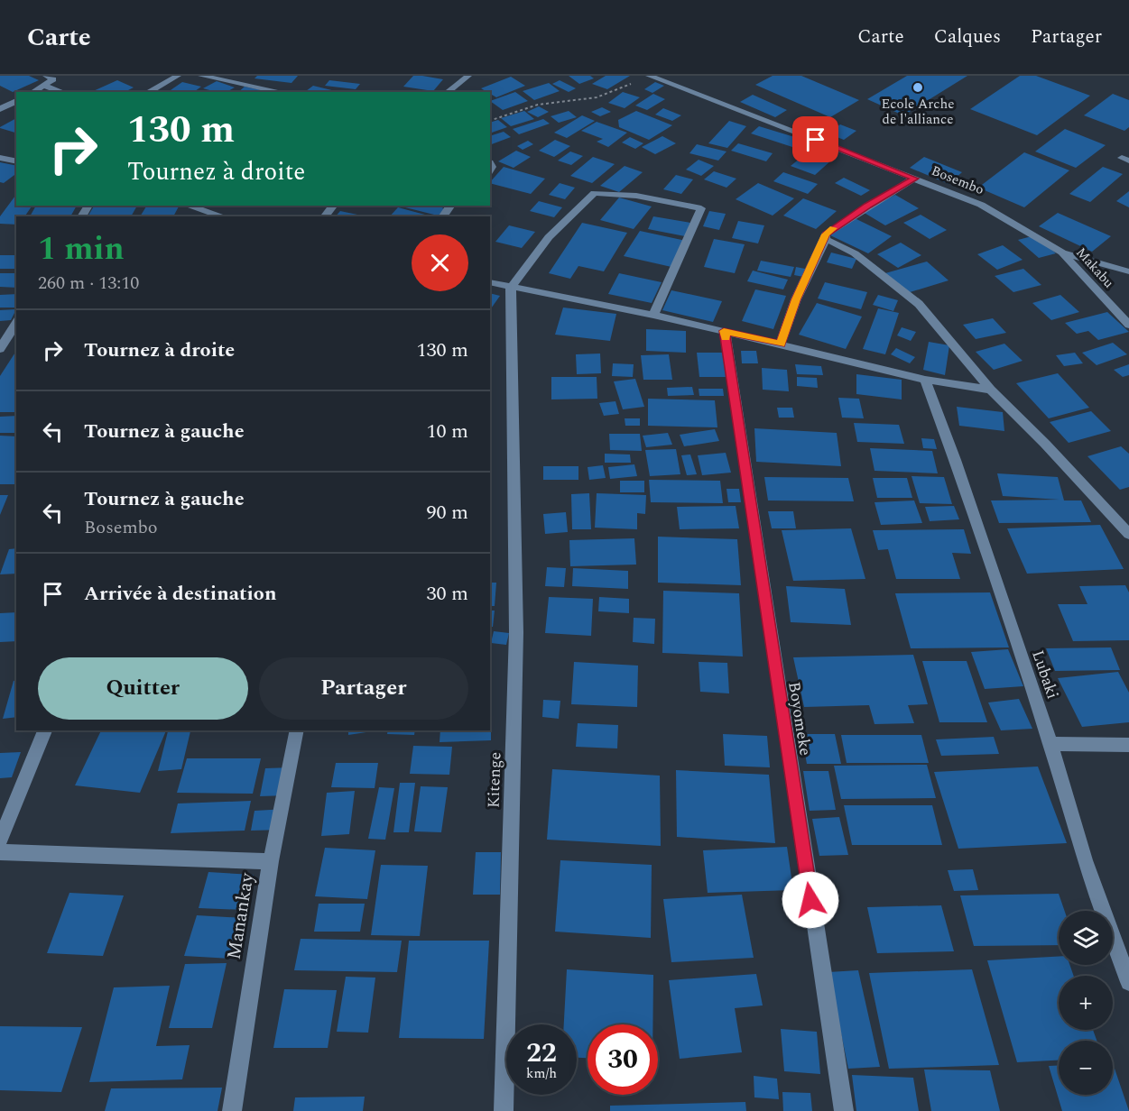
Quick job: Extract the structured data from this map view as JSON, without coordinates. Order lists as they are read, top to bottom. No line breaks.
{"streets":{"street":["Bosembo","Makabu","Lubaki","Boyomeke","Kitenge","Manankay"]},"crossings":[["Bosembo","Makabu"]],"places":["Ecole Arche de l'alliance"],"page":{"header":"Carte","nav":["Carte","Calques","Partager"],"turn":["130 m","Tournez à droite"],"heading":["1 min","260 m · 13:10"],"list":[{"name":"Tournez à droite","value":"130 m"},{"name":"Tournez à gauche","value":"10 m"},{"name":"Tournez à gauche","note":"Bosembo","value":"90 m"},{"name":"Arrivée à destination","value":"30 m"}],"buttons":["Quitter","Partager"],"map_buttons":["+","−"],"speed":"22 km/h","limit":"30"}}
